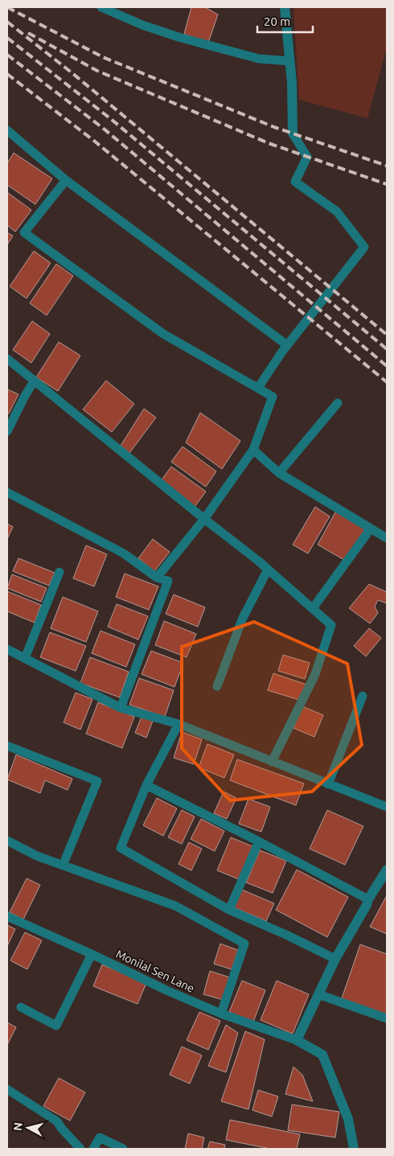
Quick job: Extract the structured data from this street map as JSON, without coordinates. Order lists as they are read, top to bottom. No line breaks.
{"streets":{"lane":["Monilal Sen Lane"]},"scale_bar":"20 m","north":"left"}
